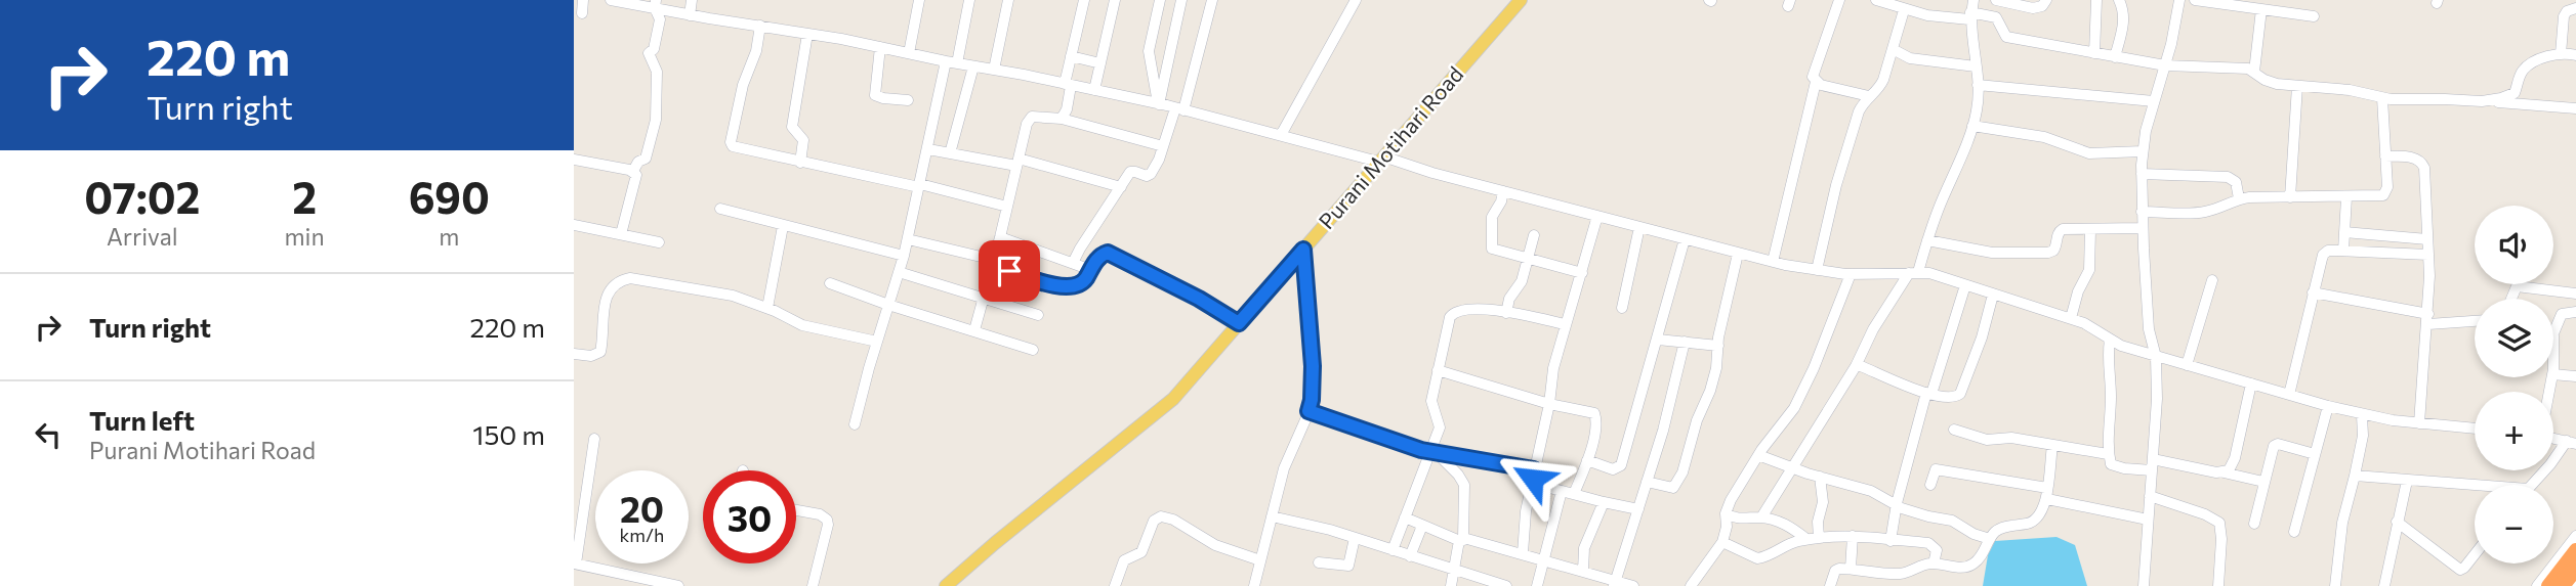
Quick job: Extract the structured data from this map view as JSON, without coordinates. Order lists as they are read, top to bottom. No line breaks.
{"streets":{"main road":["Purani Motihari Road"]},"page":{"turn":["220 m","Turn right"],"eta":["07:02","Arrival","2","min","690","m"],"map_buttons":["+","−"],"list":[{"name":"Turn right","value":"220 m"},{"name":"Turn left","note":"Purani Motihari Road","value":"150 m"}],"speed":"20 km/h","limit":"30"}}
